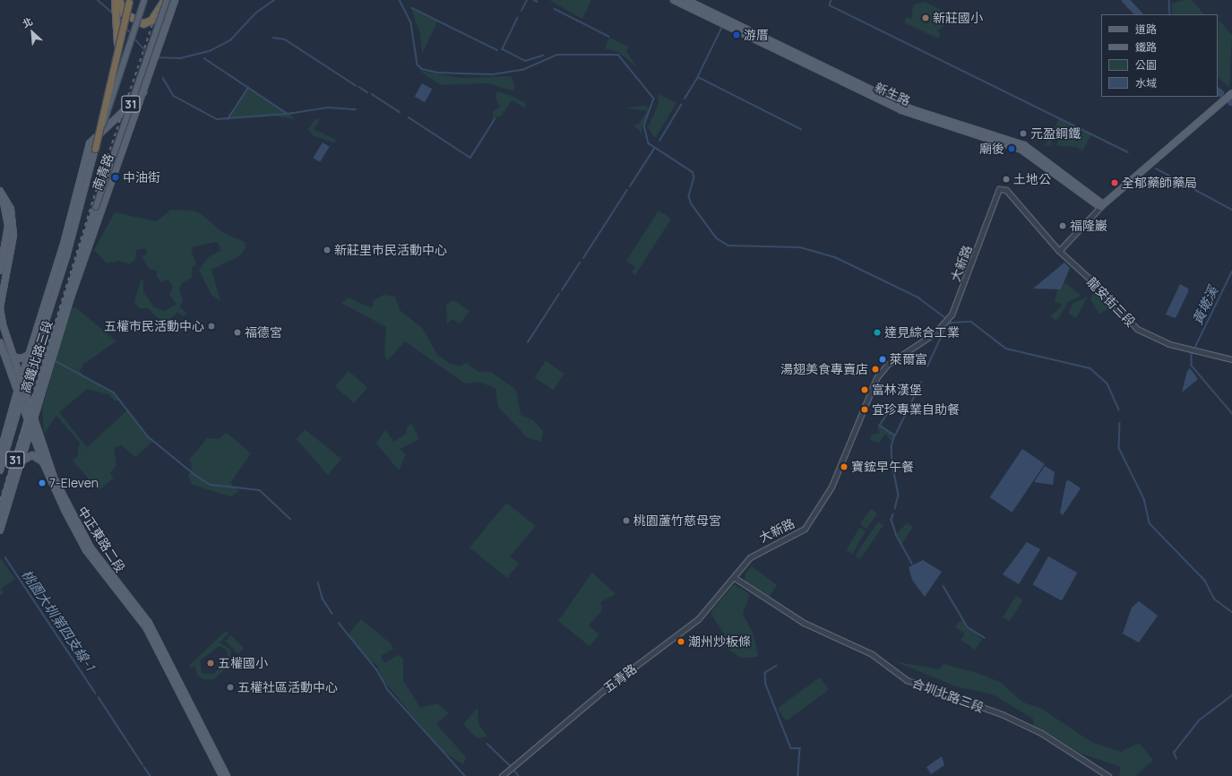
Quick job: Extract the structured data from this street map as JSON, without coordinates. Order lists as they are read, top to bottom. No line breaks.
{"streets":{"main road":["新生路","31","南青路","高鐵北路三段","中正東路二段"],"street":["大新路","龍安街三段","五青路","合圳北路三段"]},"crossings":[["南青路","高鐵北路三段"],["大新路","龍安街三段"],["大新路","五青路"],["大新路","合圳北路三段"],["高鐵北路三段","中正東路二段"],["五青路","合圳北路三段"]],"water":["黃墘溪","桃園大圳第四支線-1"],"places":["新莊國小","游厝","元盈鋼鐵","廟後","中油街","土地公","全郁藥師藥局","福隆巖","新莊里市民活動中心","五權市民活動中心","福德宮","達見綜合工業","萊爾富","湯翅美食專賣店","富林漢堡","宜珍專業自助餐","寶鋐早午餐","7-Eleven","桃園蘆竹慈母宮","潮州炒板條","五權國小","五權社區活動中心"],"legend":["道路","鐵路","公園","水域"],"north":"top left"}
